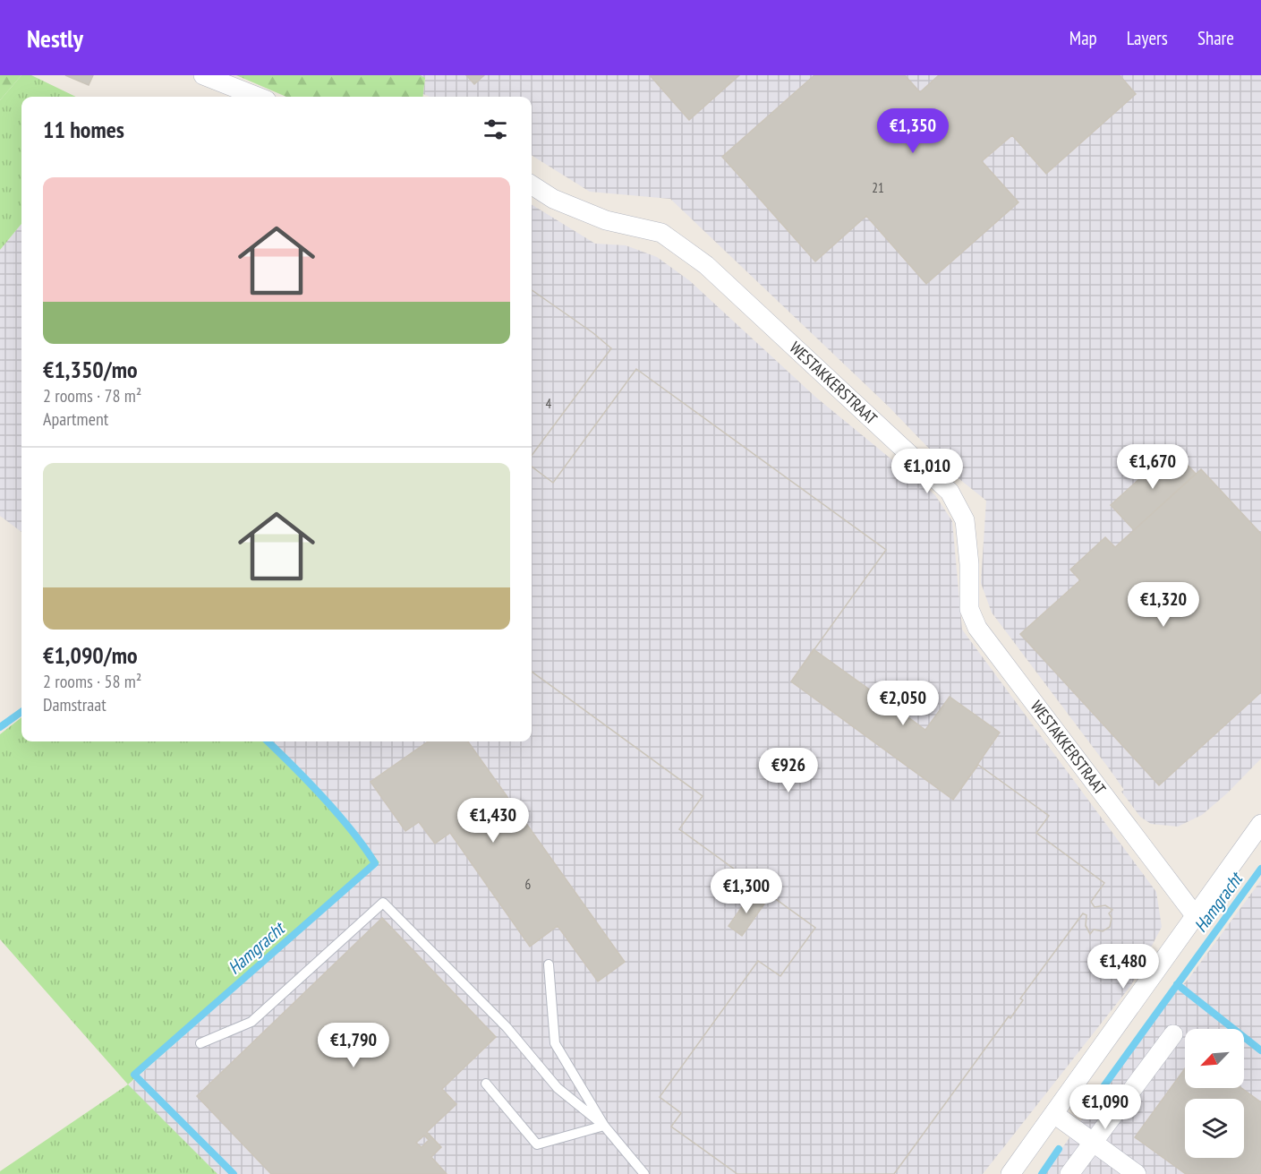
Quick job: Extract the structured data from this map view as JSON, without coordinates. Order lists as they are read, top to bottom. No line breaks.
{"streets":{"street":["WESTAKKERSTRAAT"]},"water":["Hamgracht"],"house_numbers":["21","4","6"],"north":"bottom left","page":{"header":"Nestly","nav":["Map","Layers","Share"],"heading":"11 homes","price":["€1,350","€1,670","€1,010","€1,320","€2,050","€926","€1,430","€1,300","€1,480","€1,790","€1,090"],"list":[{"name":"€1,350/mo","note":"2 rooms · 78 m² · Apartment"},{"name":"€1,090/mo","note":"2 rooms · 58 m² · Damstraat"}]}}
